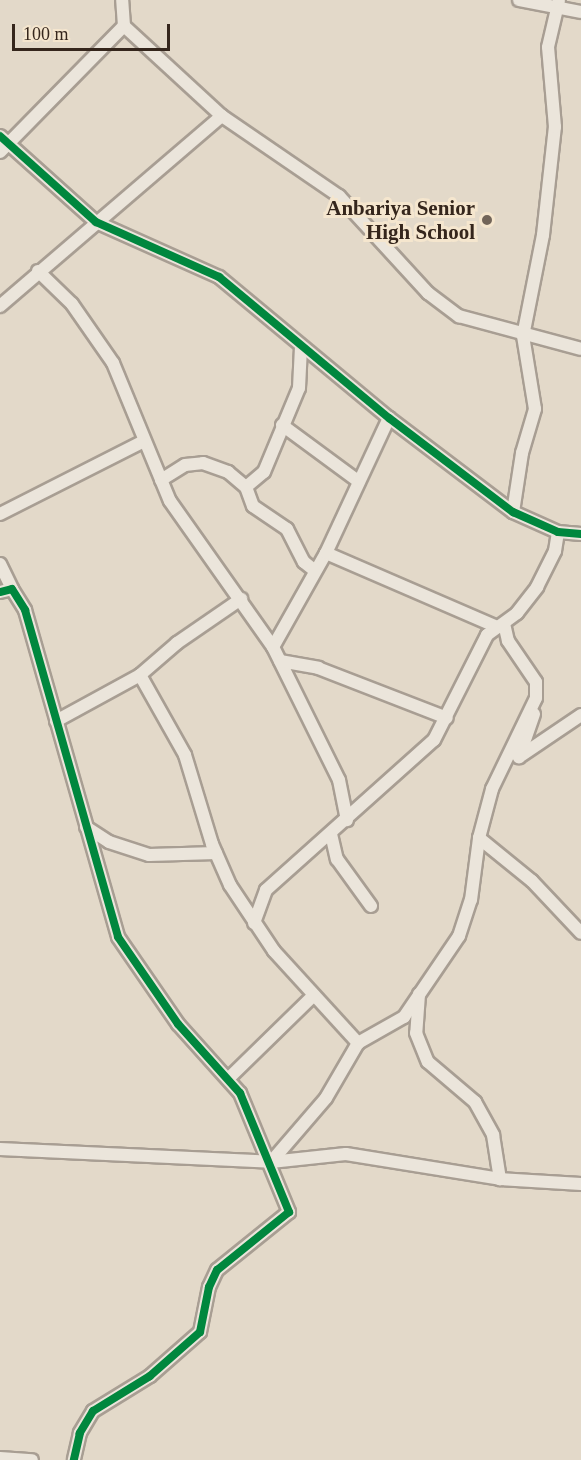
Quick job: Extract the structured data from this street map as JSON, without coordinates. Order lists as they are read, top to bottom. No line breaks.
{"places":["Anbariya Senior High School"],"scale_bar":"100 m"}
